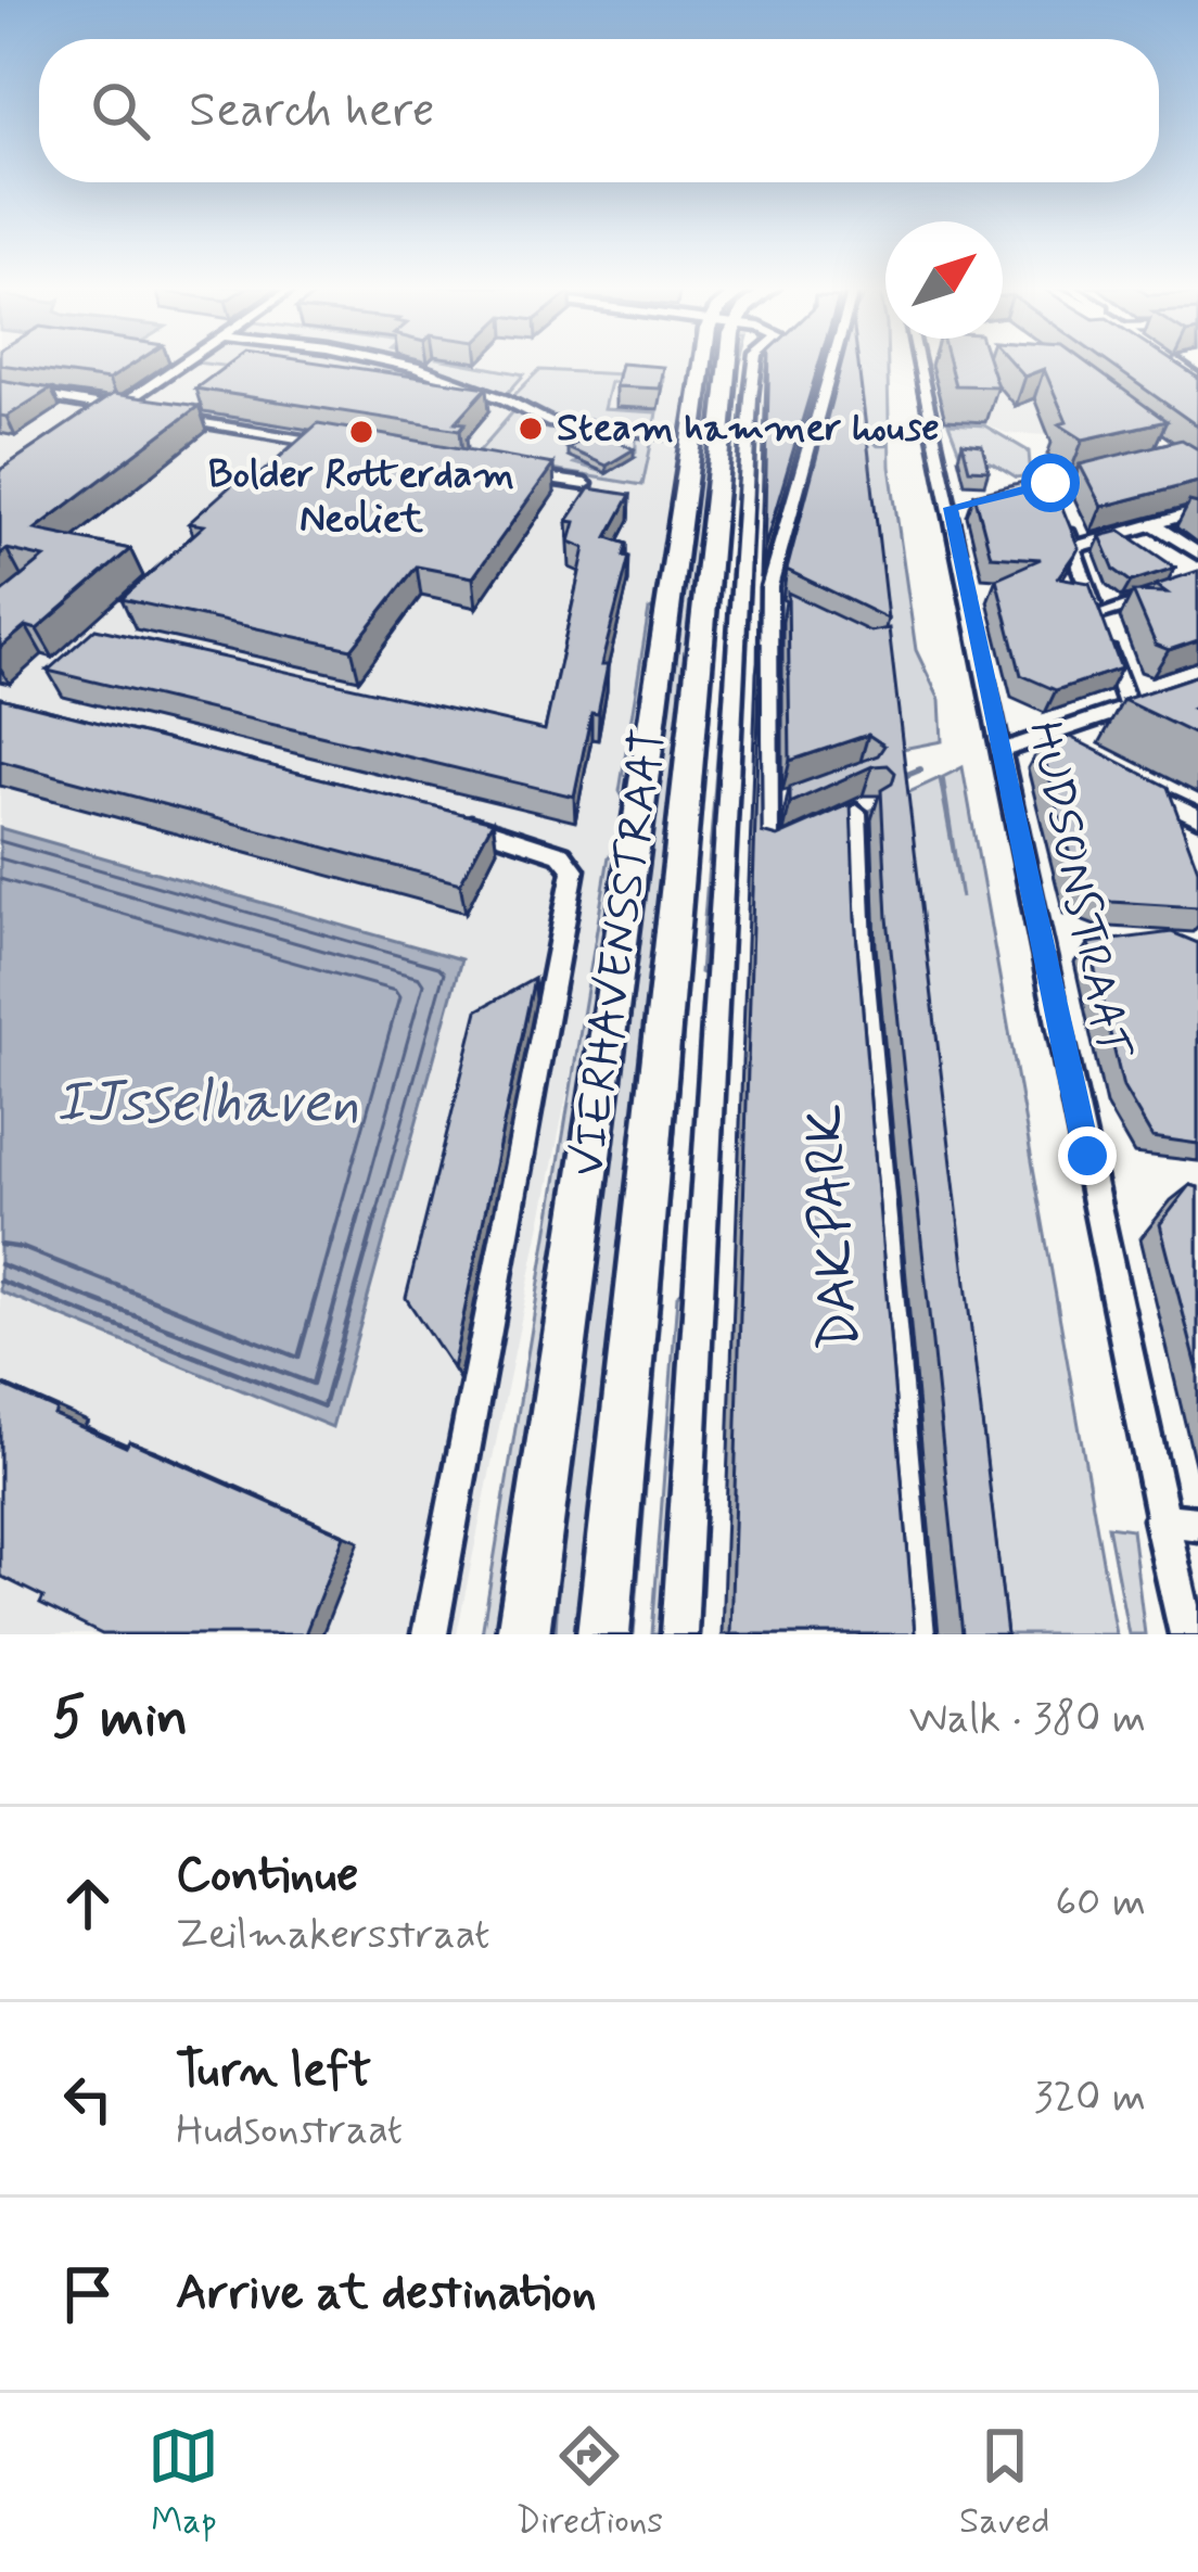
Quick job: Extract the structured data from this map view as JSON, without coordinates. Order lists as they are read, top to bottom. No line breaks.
{"streets":{"main road":["VIERHAVENSSTRAAT"],"street":["HUDSONSTRAAT","DAKPARK"]},"water":["IJsselhaven"],"places":["Steam hammer house","Bolder Rotterdam Neoliet"],"north":"top right","page":{"search":"Search here","heading":["5 min","Walk · 380 m"],"list":[["Continue","Zeilmakersstraat","60 m"],["Turn left","Hudsonstraat","320 m"],"Arrive at destination"],"nav":["Map","Directions","Saved"]}}
